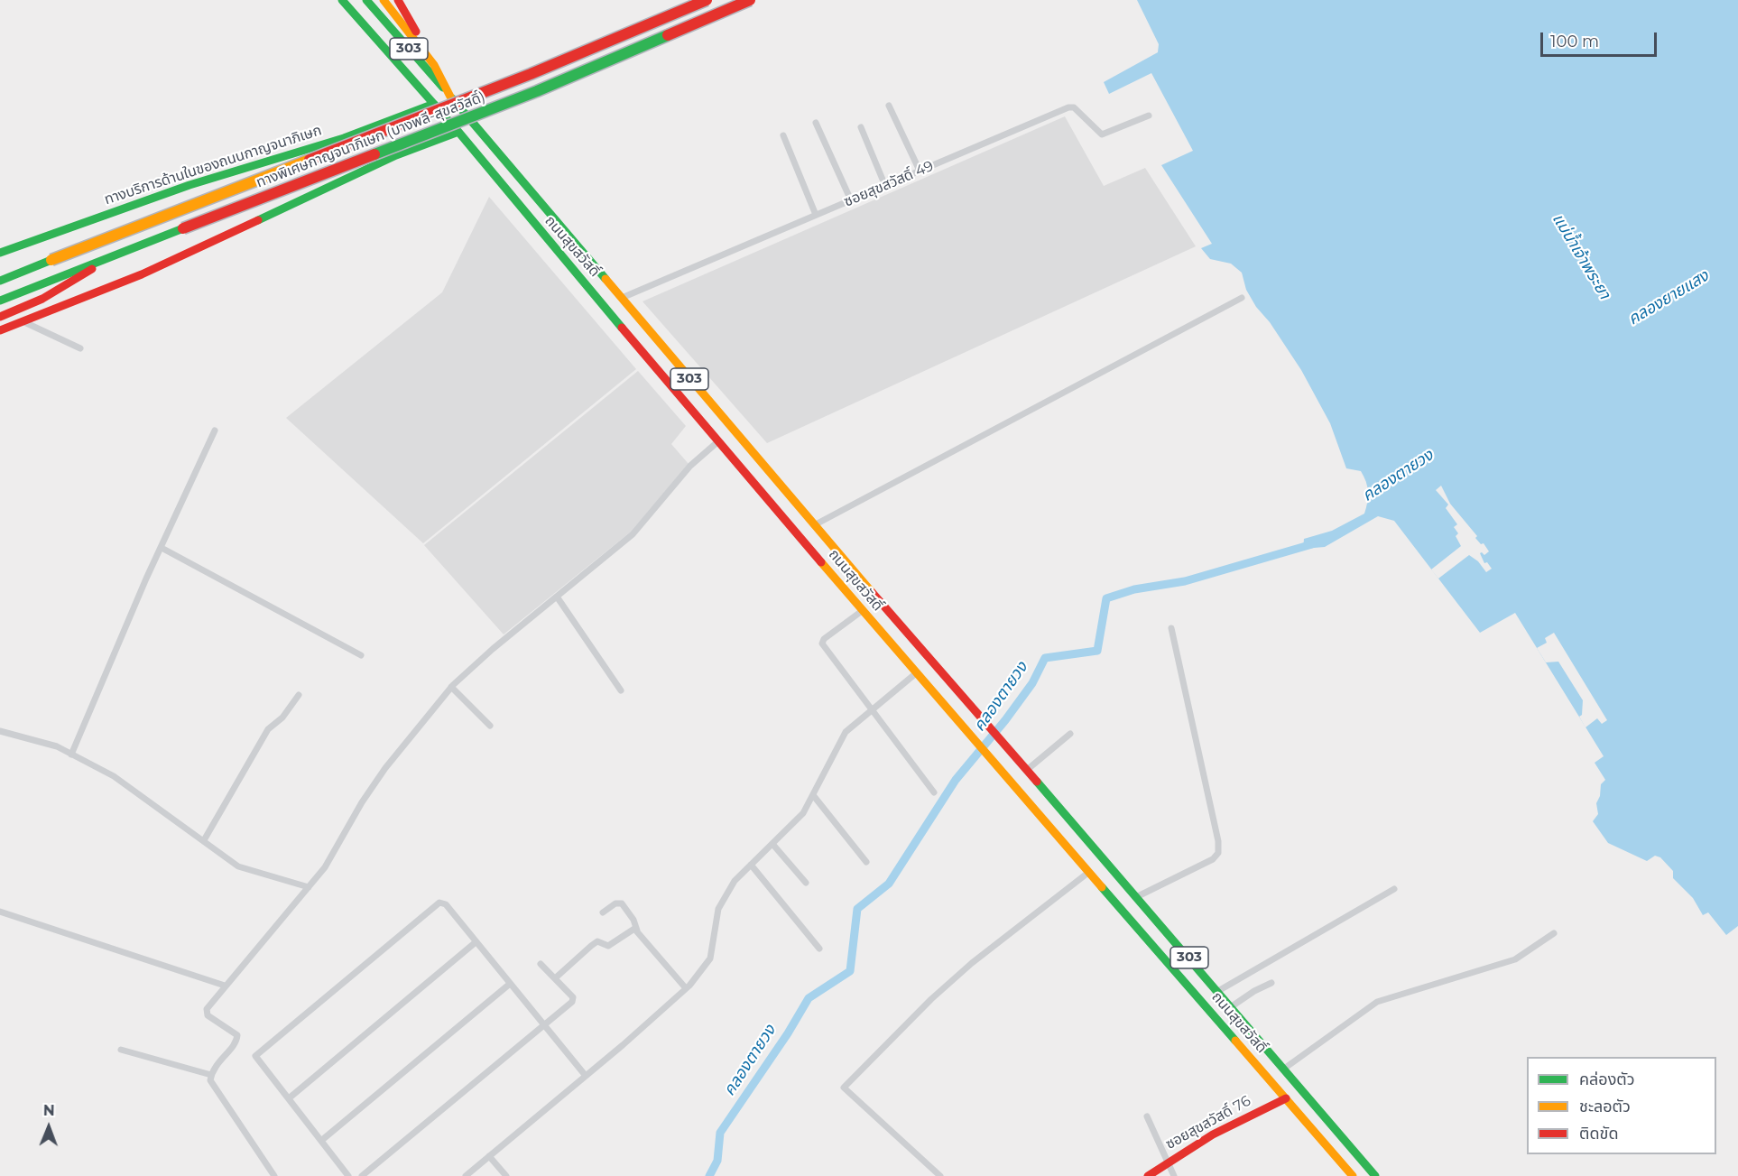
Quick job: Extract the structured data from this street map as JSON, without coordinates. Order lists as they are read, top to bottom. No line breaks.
{"streets":{"main road":["303","ทางพิเศษกาญจนาภิเษก (บางพลี-สุขสวัสดิ์)","ทางบริการด้านในของถนนกาญจนาภิเษก","ถนนสุขสวัสดิ์","ซอยสุขสวัสดิ์ 76"],"street":["ซอยสุขสวัสดิ์ 49"]},"crossings":[["ทางบริการด้านในของถนนกาญจนาภิเษก","ถนนสุขสวัสดิ์"],["ซอยสุขสวัสดิ์ 49","ถนนสุขสวัสดิ์"],["ถนนสุขสวัสดิ์","ซอยสุขสวัสดิ์ 76"]],"water":["แม่น้ำเจ้าพระยา","คลองยายแสง","คลองตายวง"],"legend":["คล่องตัว","ชะลอตัว","ติดขัด"],"scale_bar":"100 m","north":"top"}
